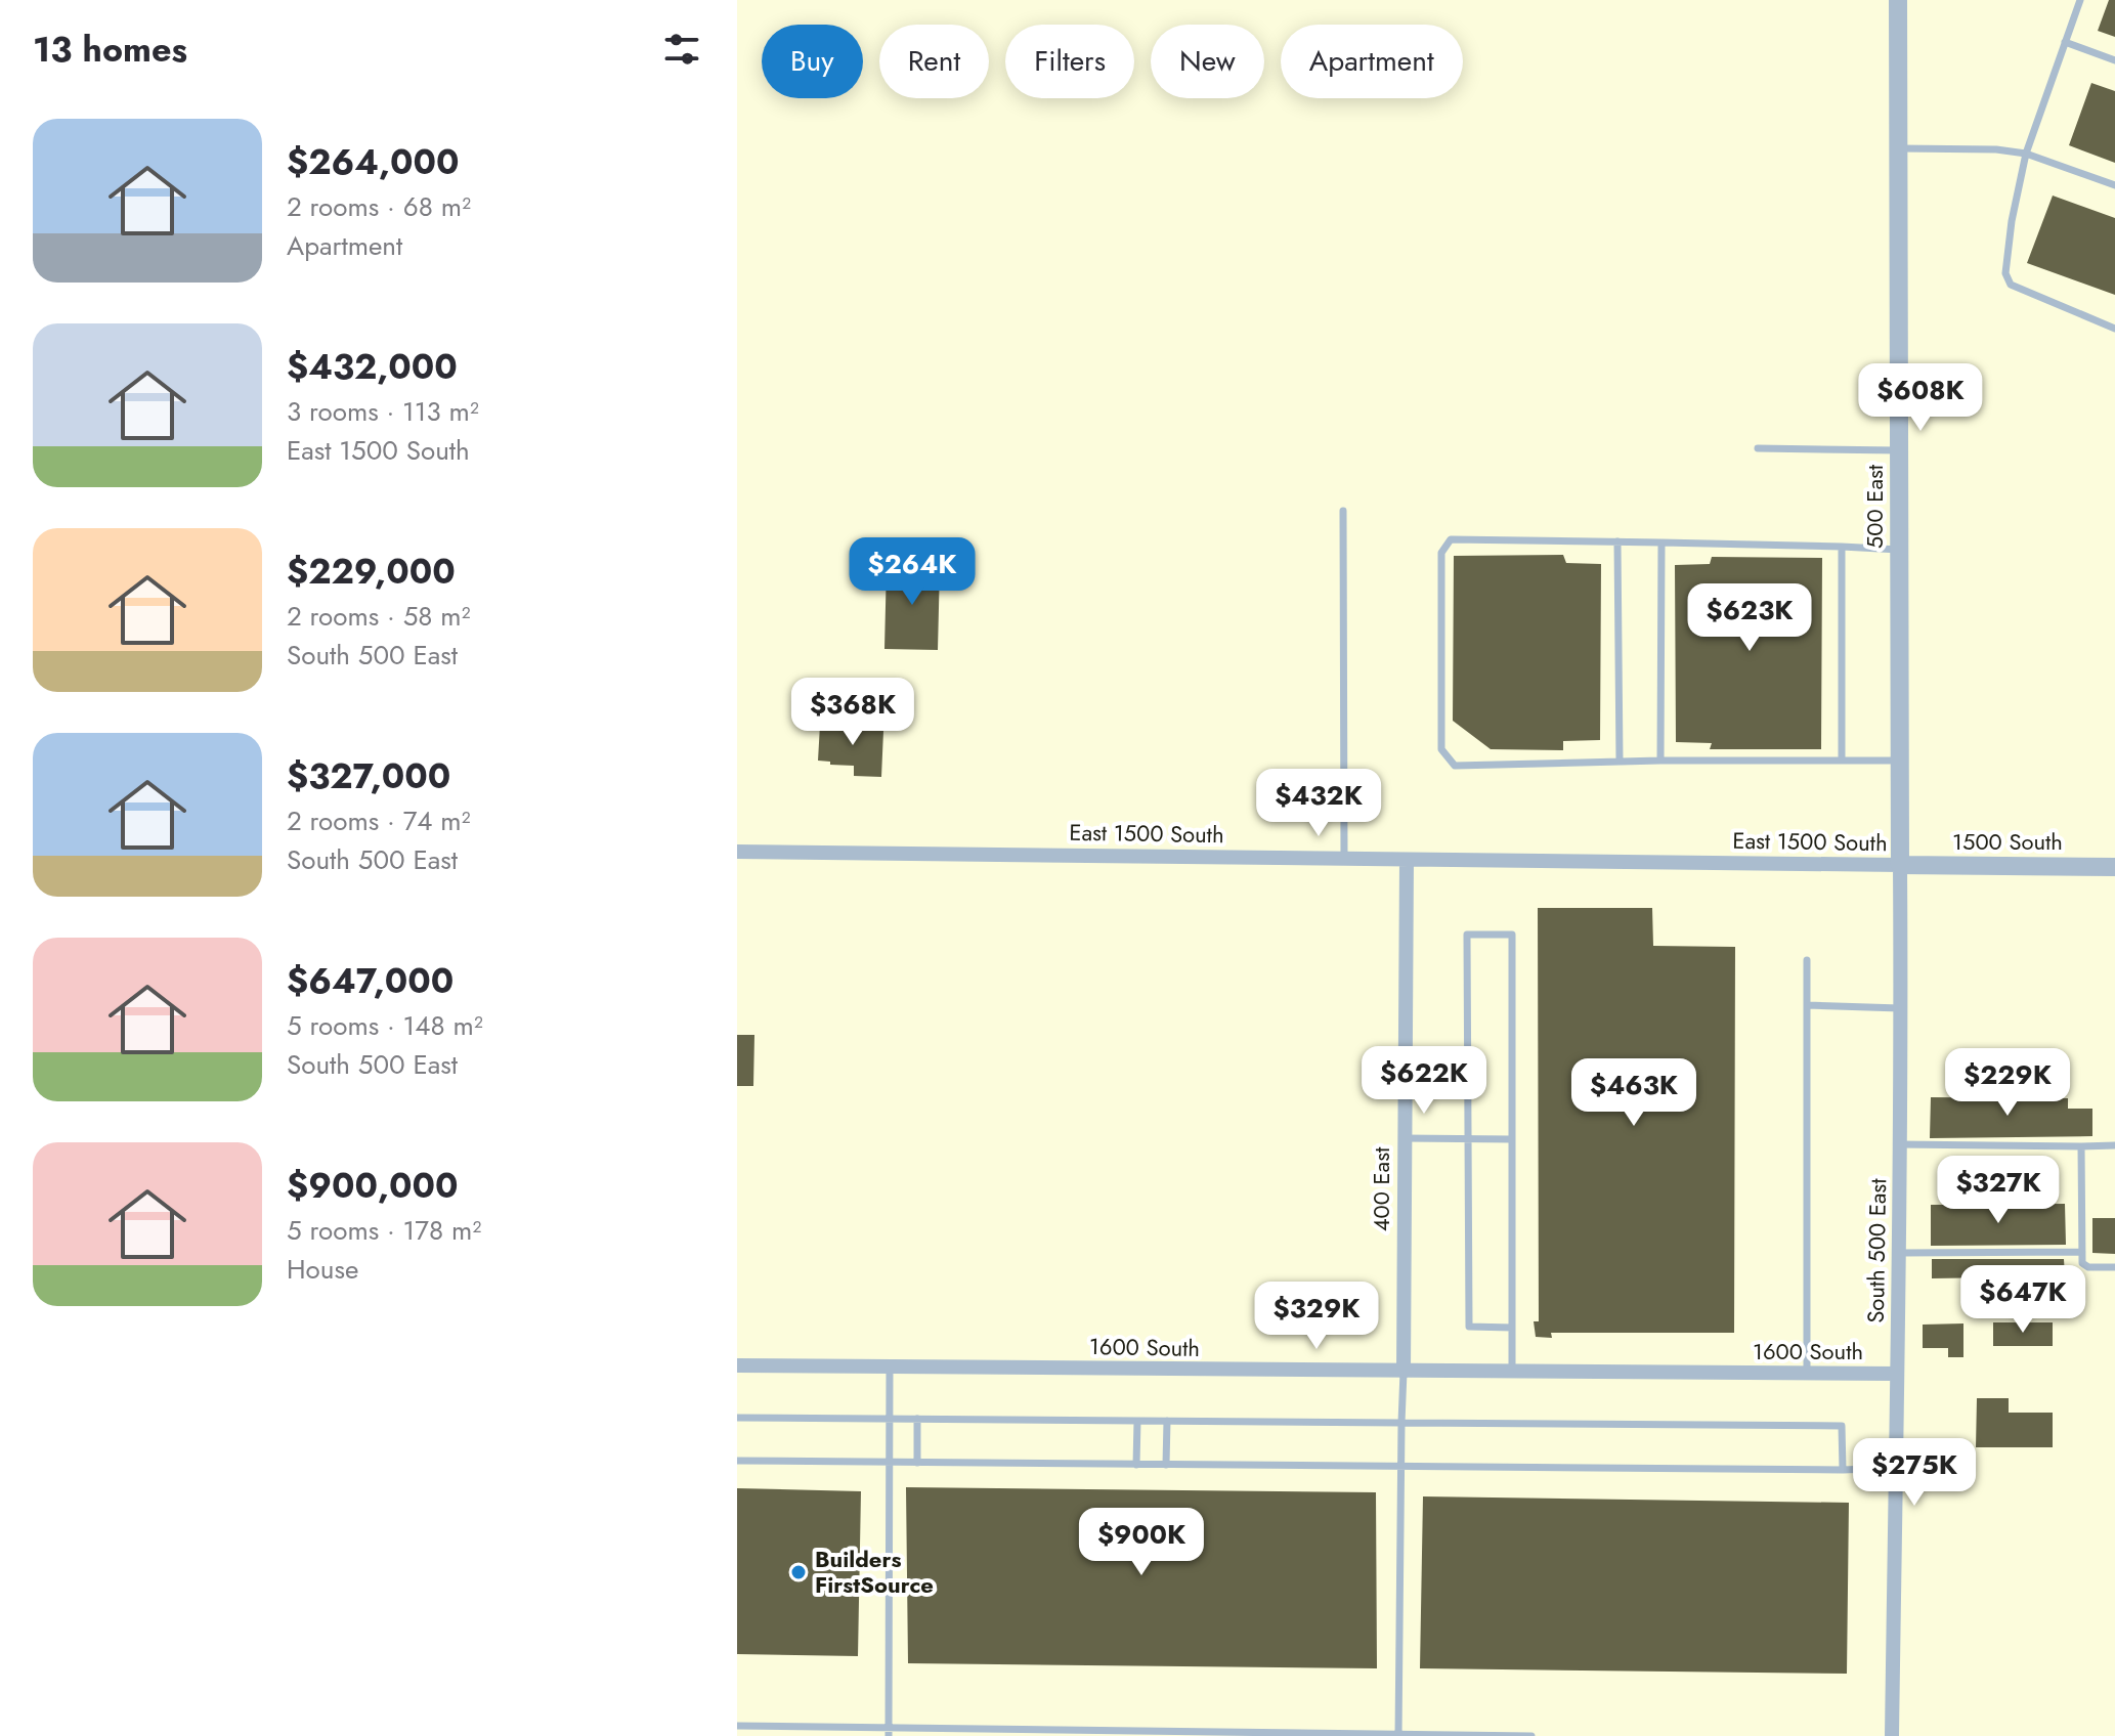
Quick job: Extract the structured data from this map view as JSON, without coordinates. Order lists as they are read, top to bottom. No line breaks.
{"streets":{"street":["500 East","East 1500 South","1500 South","400 East","South 500 East","1600 South"]},"crossings":[["500 East","East 1500 South"],["500 East","1500 South"],["500 East","South 500 East"],["East 1500 South","1500 South"],["East 1500 South","400 East"],["East 1500 South","South 500 East"],["1500 South","South 500 East"],["400 East","1600 South"],["South 500 East","1600 South"]],"places":["Builders FirstSource"],"page":{"heading":"13 homes","chip":["Buy","Rent","Filters","New","Apartment"],"list":[{"name":"$264,000","note":"2 rooms · 68 m² · Apartment"},{"name":"$432,000","note":"3 rooms · 113 m² · East 1500 South"},{"name":"$229,000","note":"2 rooms · 58 m² · South 500 East"},{"name":"$327,000","note":"2 rooms · 74 m² · South 500 East"},{"name":"$647,000","note":"5 rooms · 148 m² · South 500 East"},{"name":"$900,000","note":"5 rooms · 178 m² · House"}],"price":["$608K","$264K","$623K","$368K","$432K","$622K","$229K","$463K","$327K","$647K","$329K","$275K","$900K"]}}
